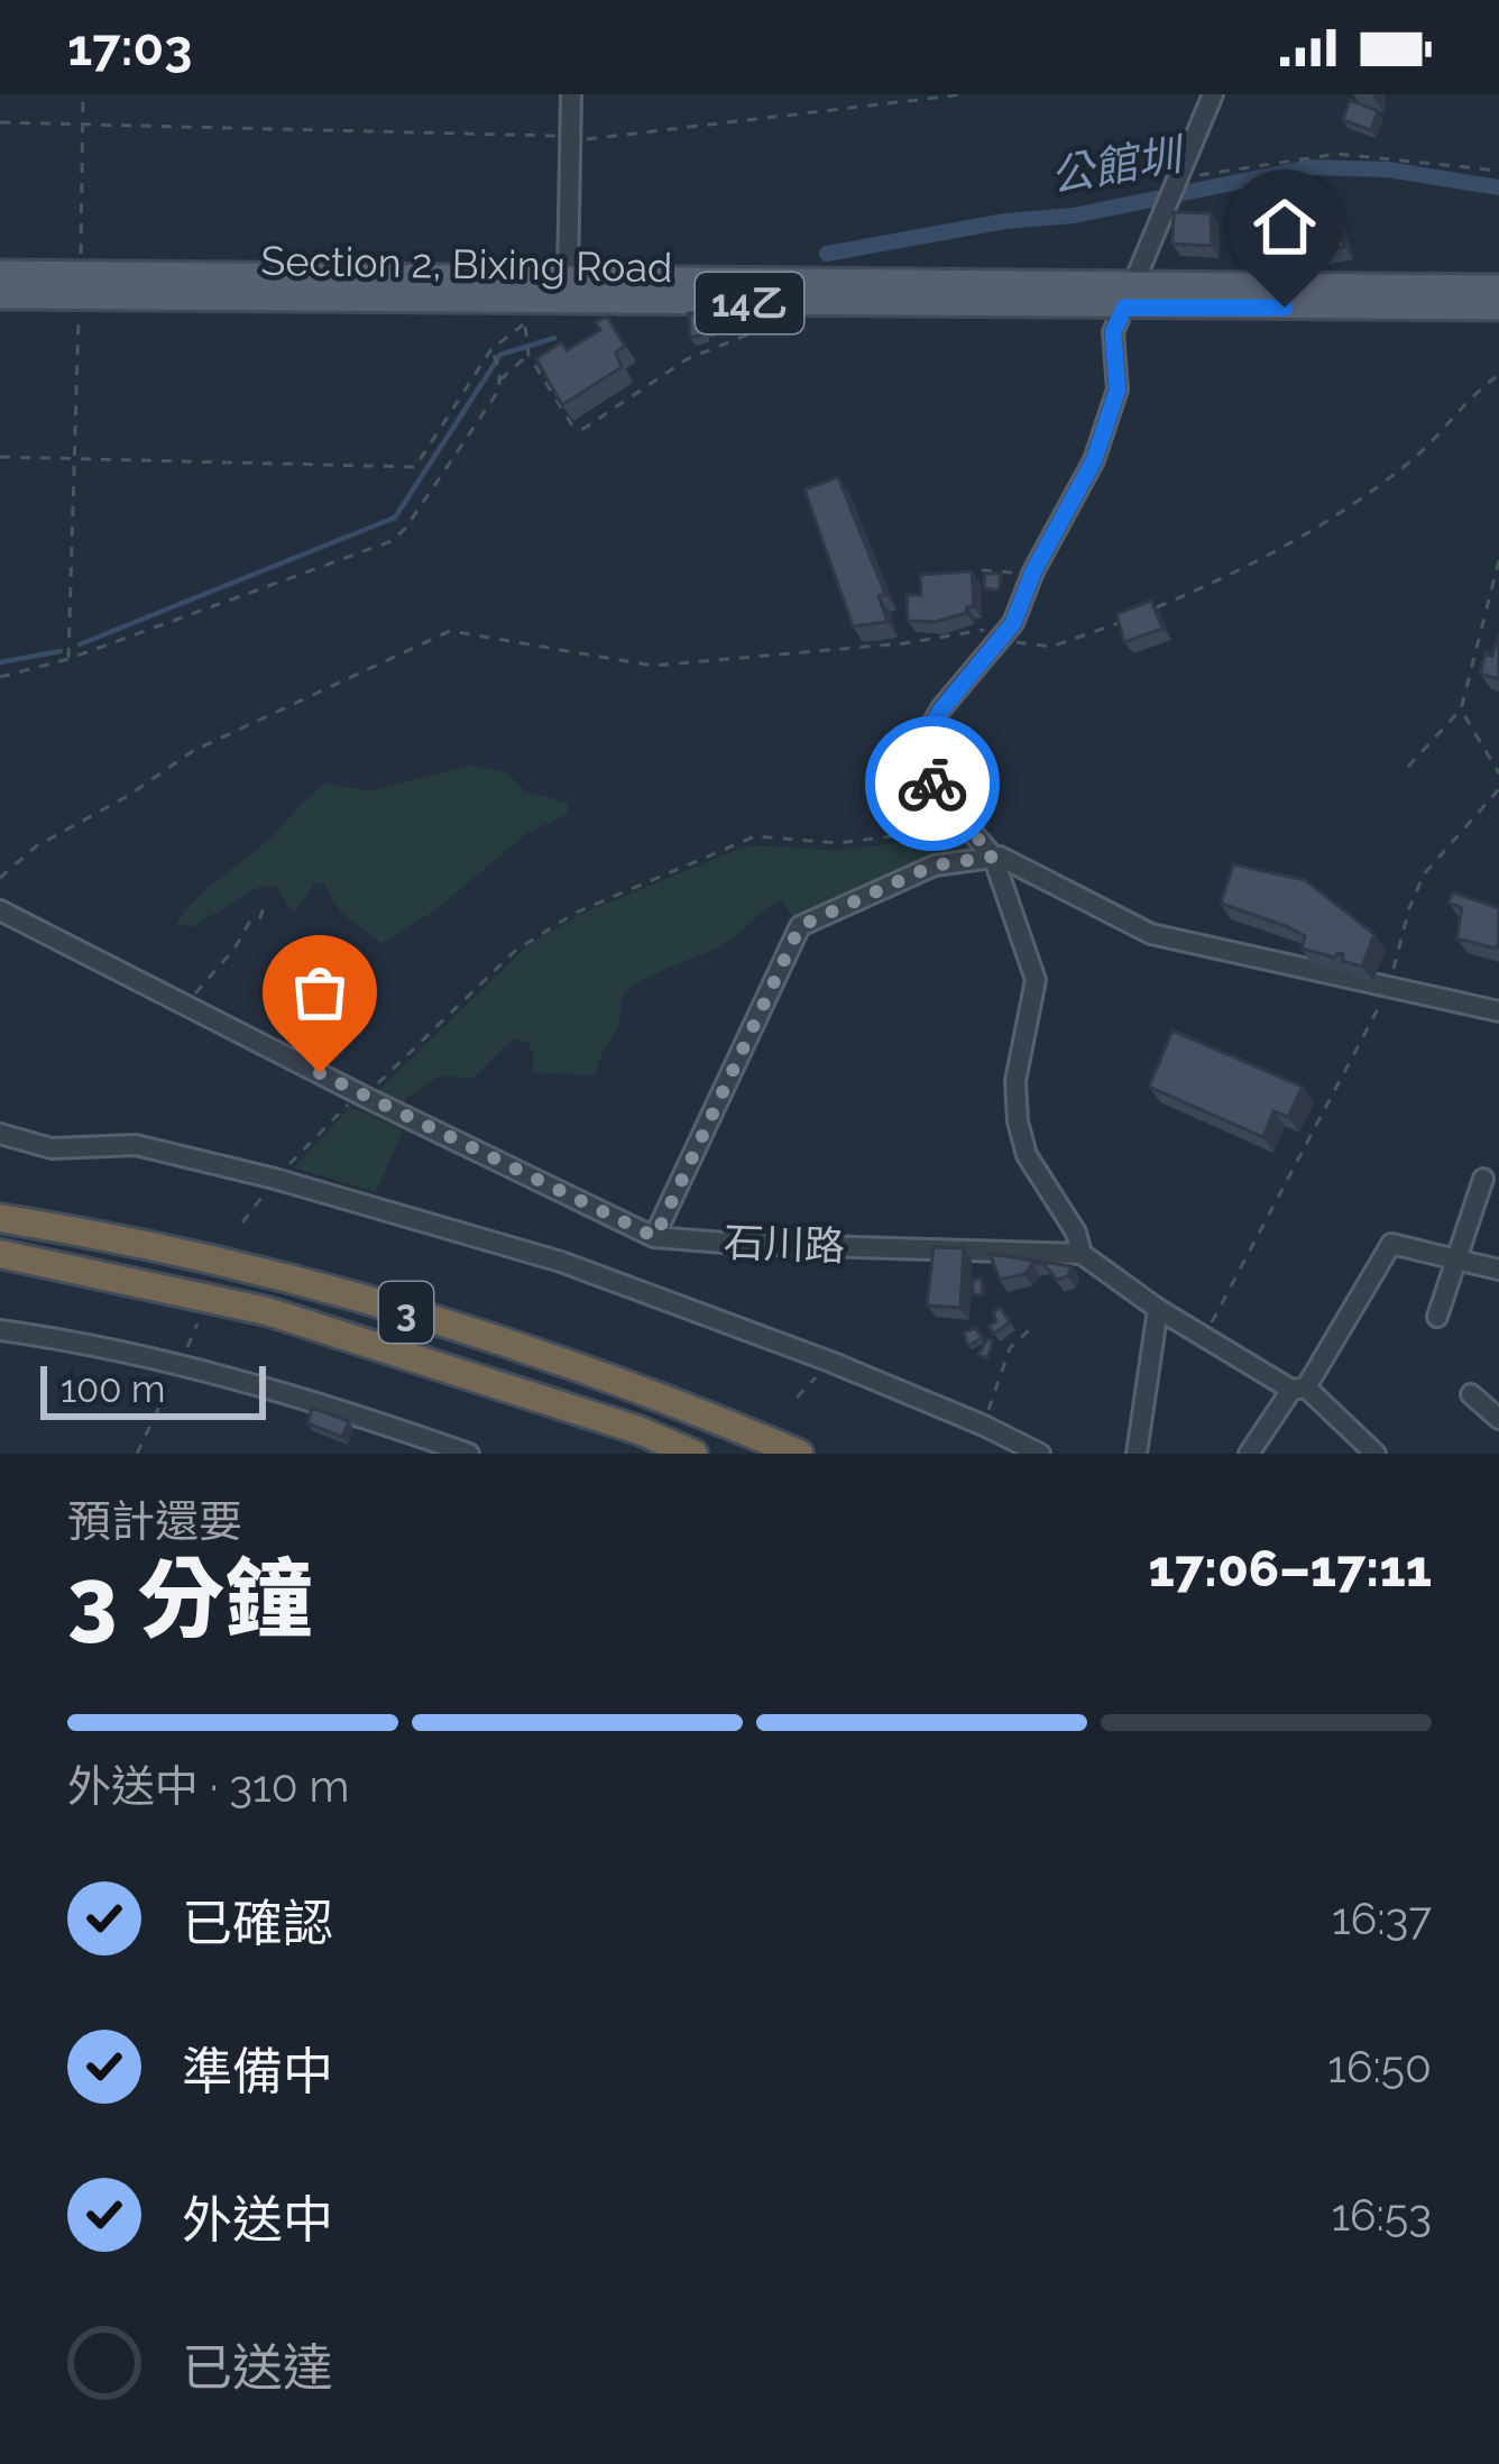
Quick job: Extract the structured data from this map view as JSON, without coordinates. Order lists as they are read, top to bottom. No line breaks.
{"streets":{"highway":["3"],"main road":["Section 2, Bixing Road","14乙"],"street":["石川路"]},"water":["公館圳"],"scale_bar":"100 m","page":{"status":"17:03","scale":"100 m","heading":["3 分鐘","預計還要","17:06–17:11"],"bar":"外送中 · 310 m","list":[["已確認","16:37"],["準備中","16:50"],["外送中","16:53"],"已送達"]}}
